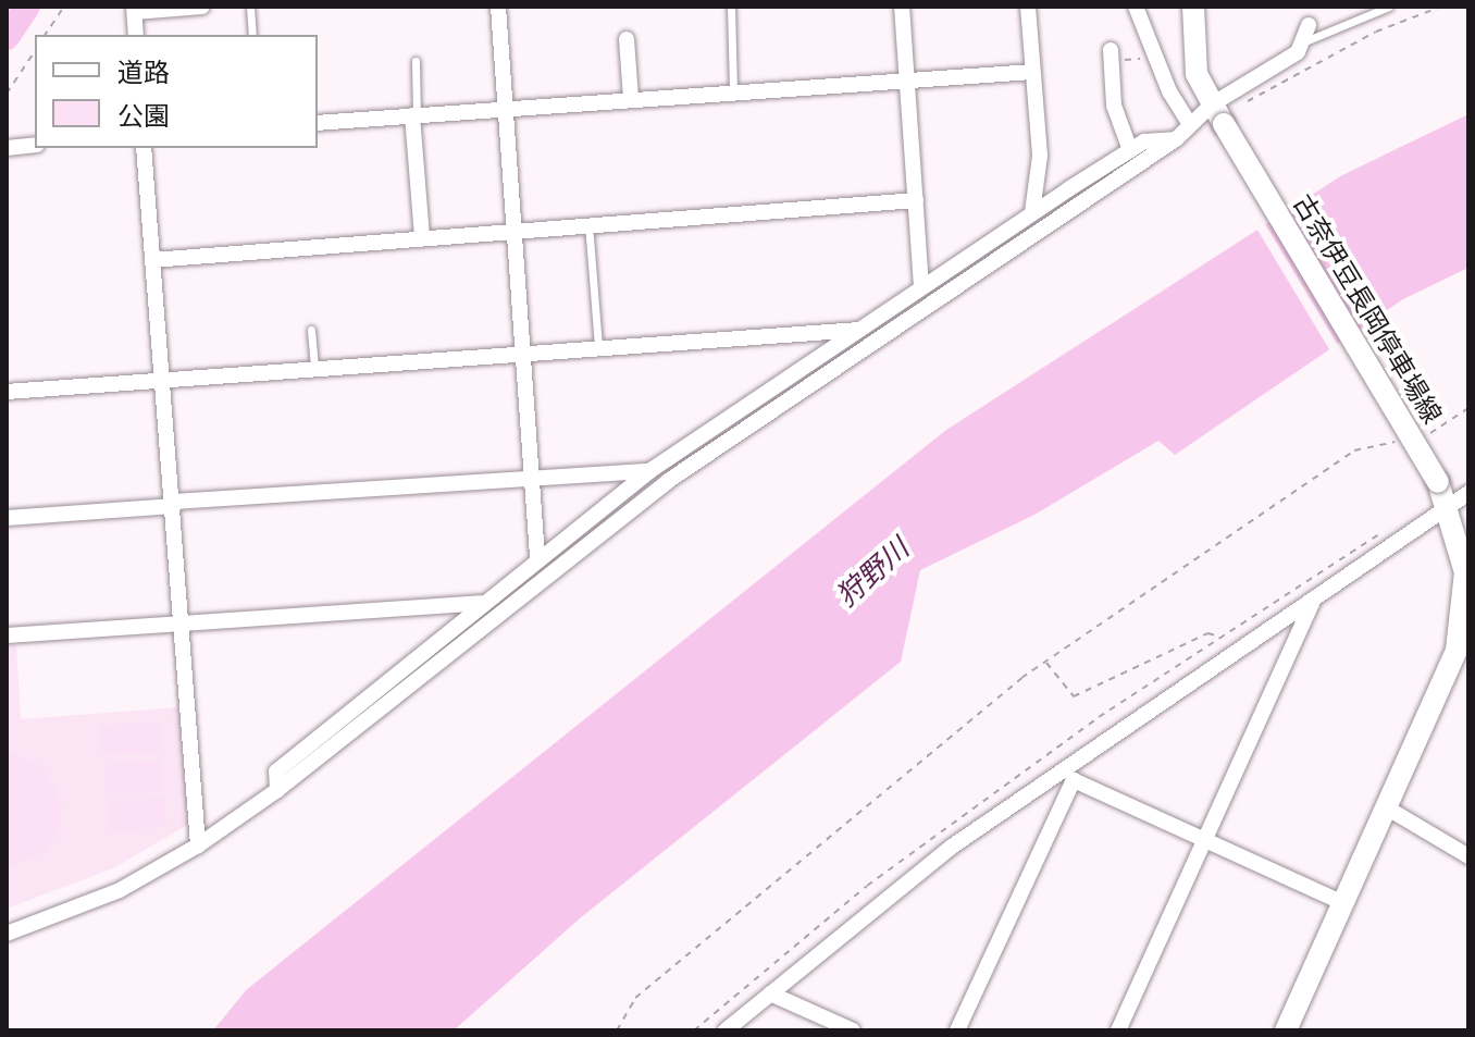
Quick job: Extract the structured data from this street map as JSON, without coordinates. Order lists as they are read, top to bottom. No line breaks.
{"streets":{"main road":["古奈伊豆長岡停車場線"]},"water":["狩野川"],"legend":["道路","公園"]}
